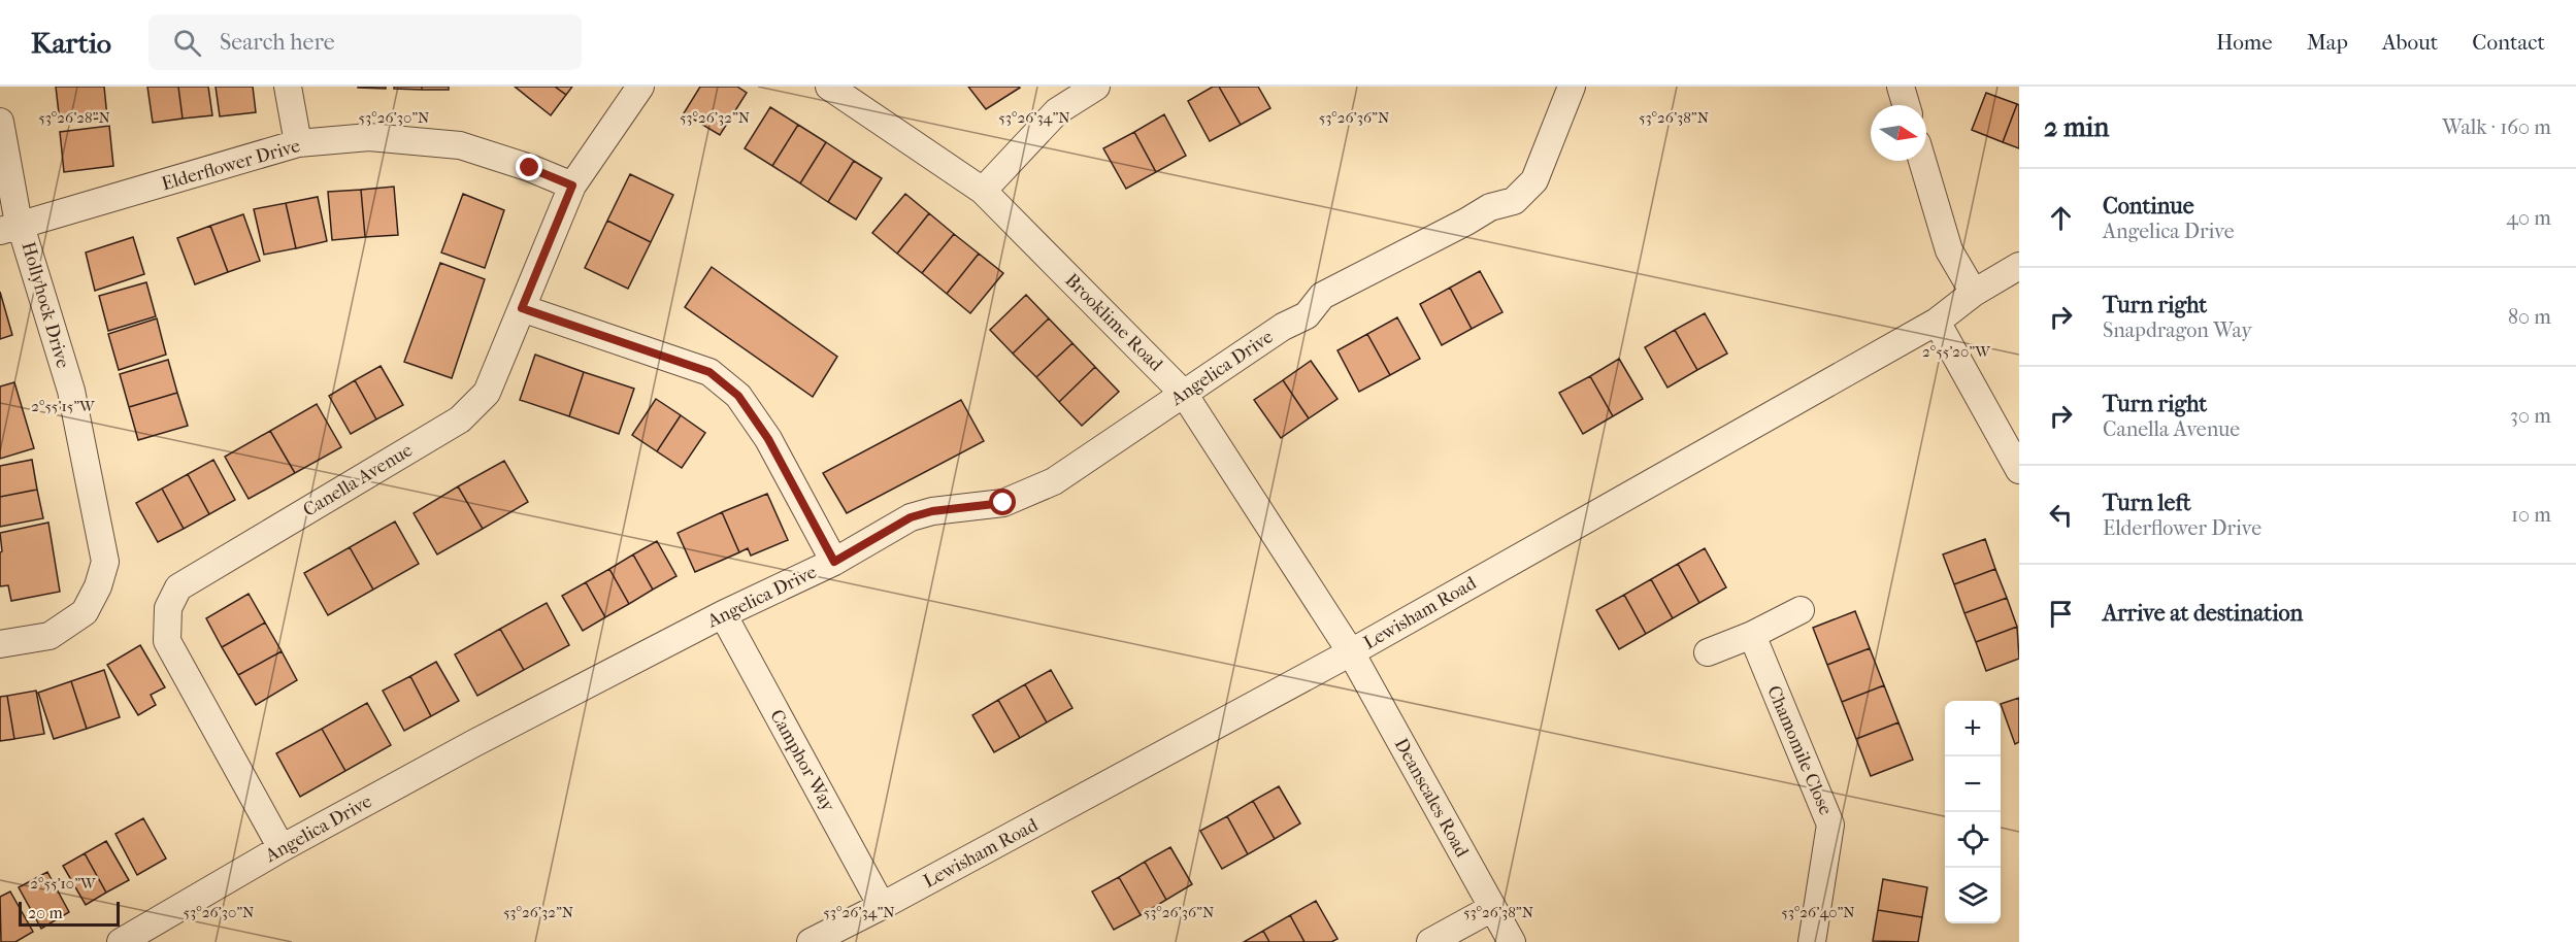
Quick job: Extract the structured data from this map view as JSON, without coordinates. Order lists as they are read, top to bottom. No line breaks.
{"streets":{"street":["Elderflower Drive","Hollyhock Drive","Brooklime Road","Angelica Drive","Canella Avenue","Lewisham Road","Chamomile Close","Camphor Way","Deanscales Road"]},"crossings":[["Elderflower Drive","Hollyhock Drive"],["Elderflower Drive","Canella Avenue"],["Brooklime Road","Angelica Drive"],["Brooklime Road","Lewisham Road"],["Brooklime Road","Deanscales Road"],["Angelica Drive","Canella Avenue"],["Angelica Drive","Camphor Way"],["Lewisham Road","Camphor Way"],["Lewisham Road","Deanscales Road"]],"scale_bar":"20 m","north":"right","page":{"header":"Kartio","search":"Search here","nav":["Home","Map","About","Contact"],"heading":["2 min","Walk · 160 m"],"list":[["Continue","Angelica Drive","40 m"],["Turn right","Snapdragon Way","80 m"],["Turn right","Canella Avenue","30 m"],["Turn left","Elderflower Drive","10 m"],"Arrive at destination"],"map_buttons":["+","−"],"scale":"20 m"},"coordinates":["53°26'28\"N","53°26'30\"N","53°26'32\"N","53°26'34\"N","53°26'36\"N","53°26'38\"N","2°55'20\"W","2°55'15\"W","2°55'10\"W","53°26'40\"N"]}
